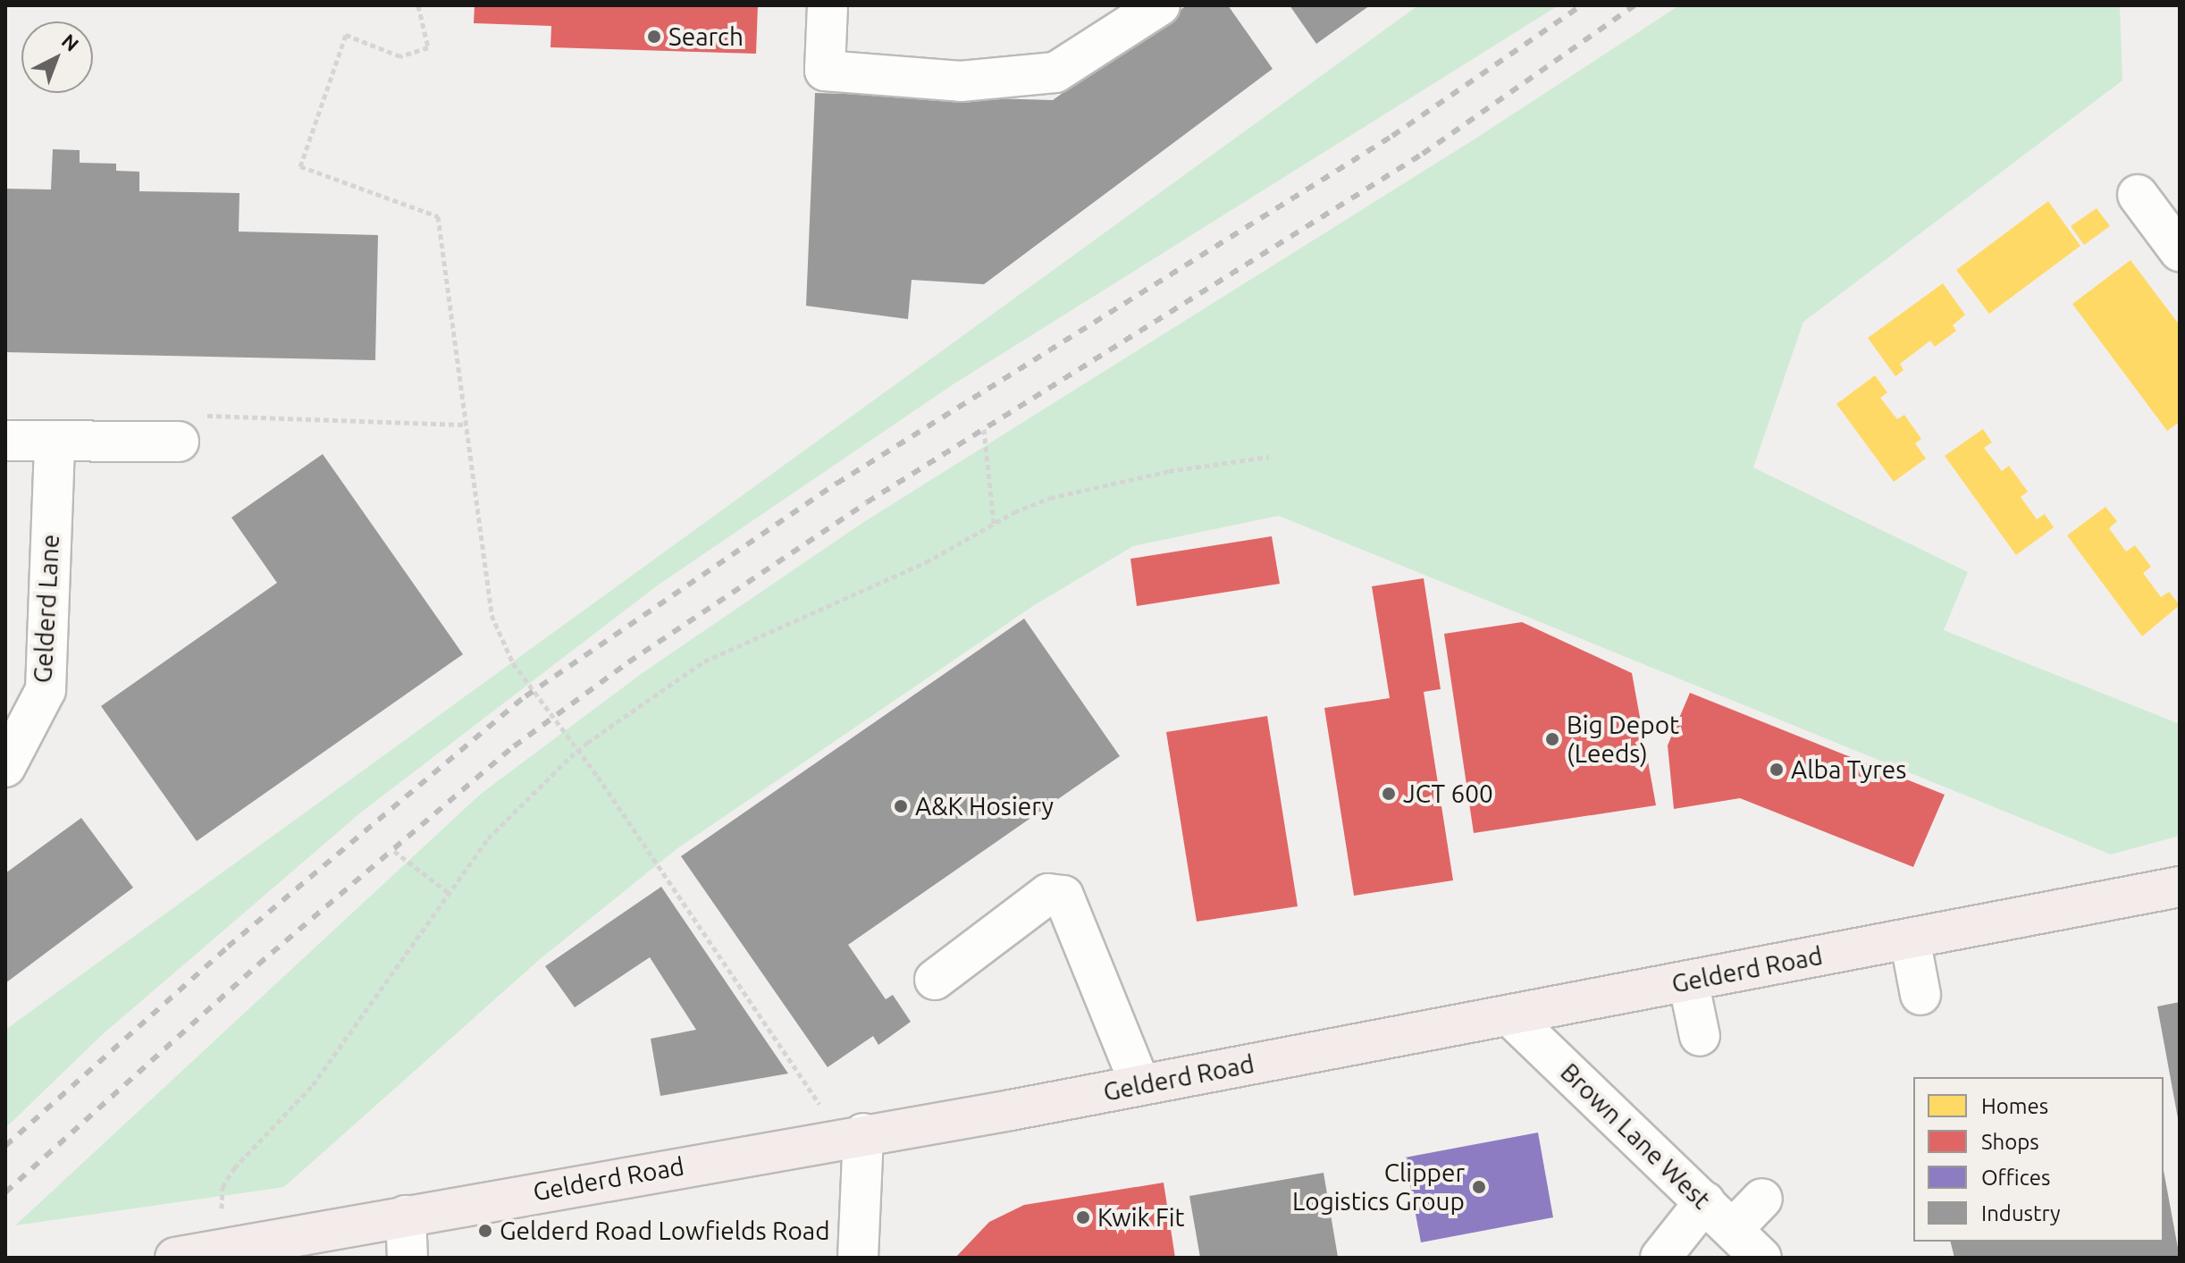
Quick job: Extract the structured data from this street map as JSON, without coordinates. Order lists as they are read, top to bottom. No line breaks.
{"streets":{"main road":["Gelderd Road"],"street":["Gelderd Lane","Brown Lane West"]},"crossings":[["Gelderd Road","Brown Lane West"]],"places":["Search","Big Depot (Leeds)","Alba Tyres","JCT 600","A&K Hosiery","Clipper Logistics Group","Kwik Fit","Gelderd Road Lowfields Road"],"legend":["Homes","Shops","Offices","Industry"],"north":"top right"}
